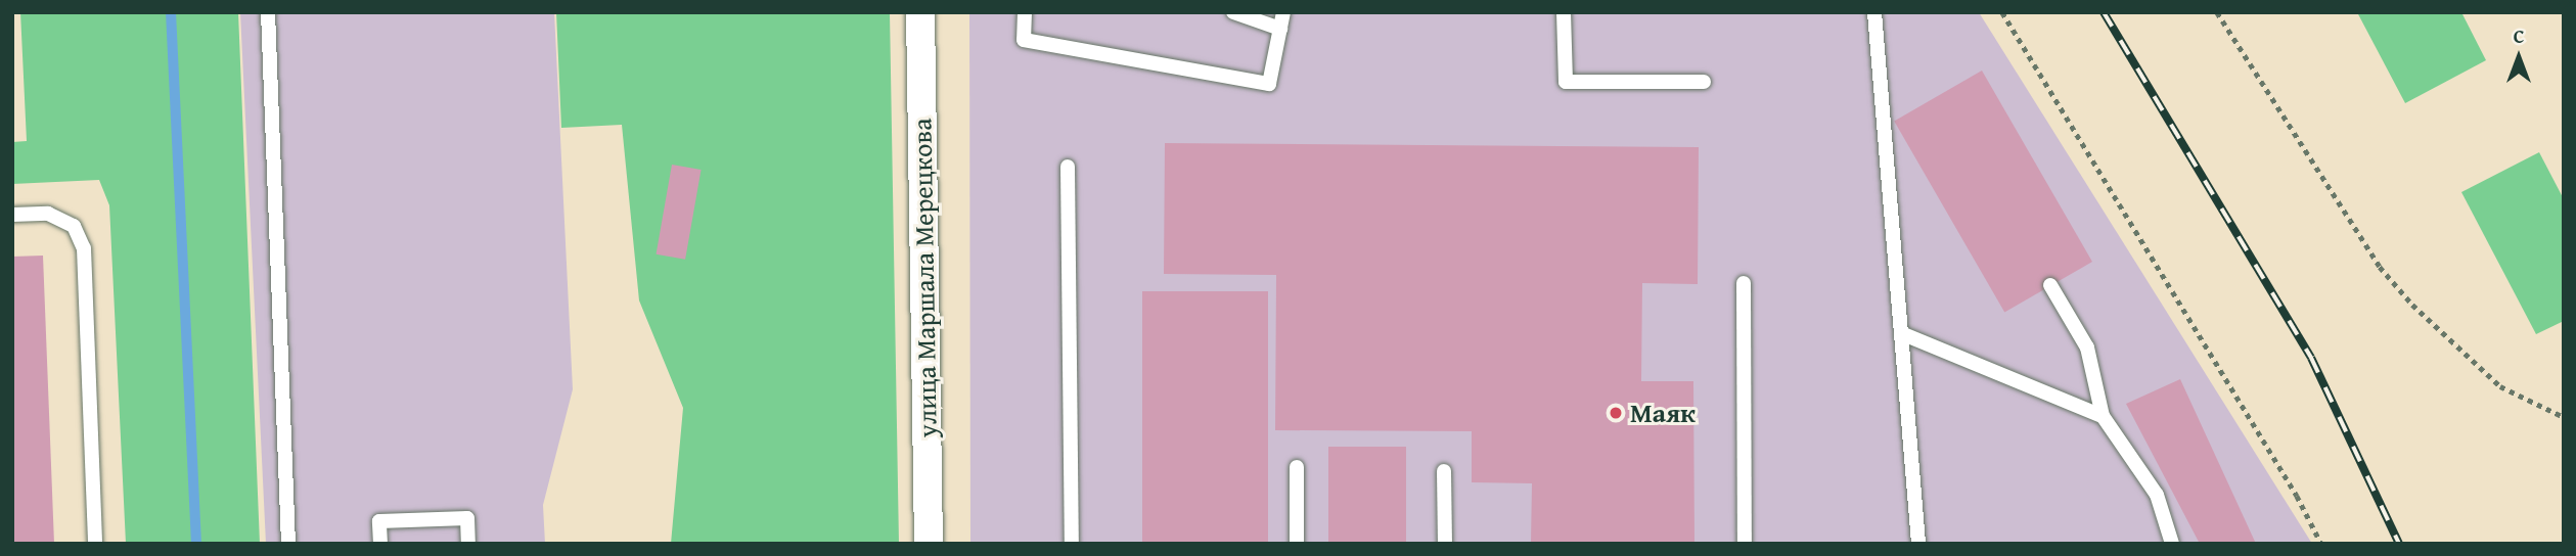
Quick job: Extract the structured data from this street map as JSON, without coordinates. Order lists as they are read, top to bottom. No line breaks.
{"streets":{"street":["улица Маршала Мерецкова"]},"places":["Маяк"],"north":"top"}
